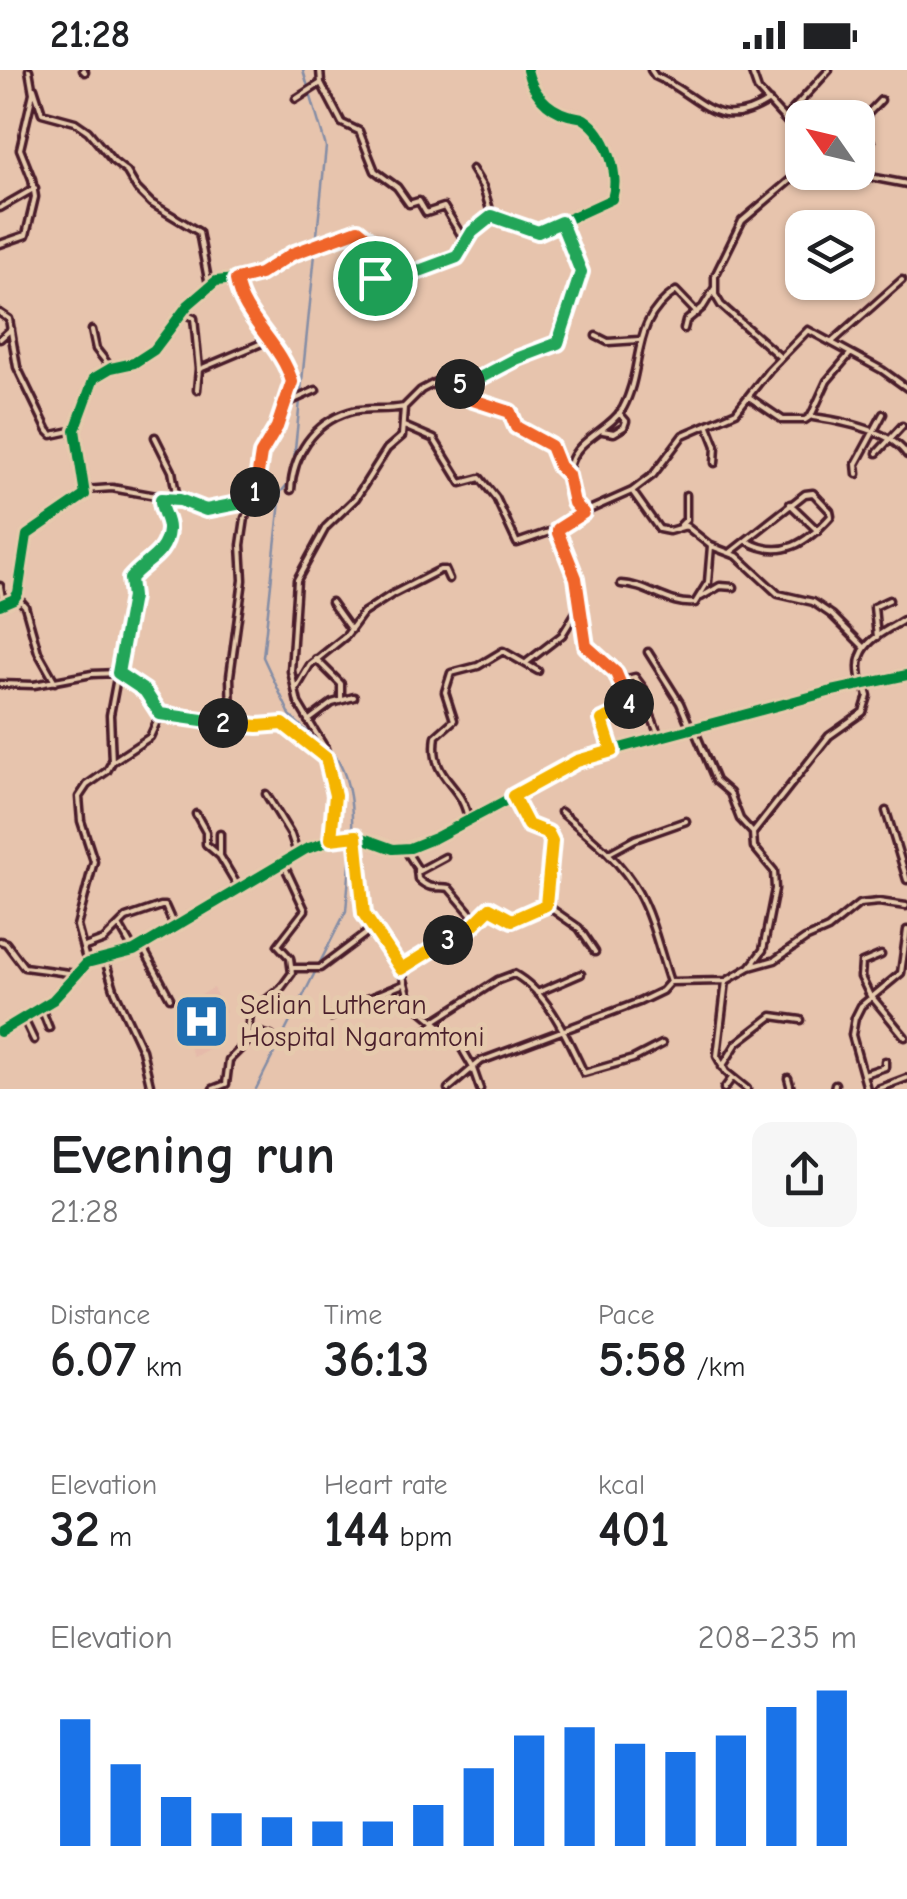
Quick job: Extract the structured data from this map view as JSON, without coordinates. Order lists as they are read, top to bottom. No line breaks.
{"places":{"hospital":["Selian Lutheran Hospital Ngaramtoni"]},"north":"top left","page":{"status":"21:28","pins":["5","1","4","2","3"],"heading":["Evening run","21:28"],"stats":[["Distance","6.07 km"],["Time","36:13"],["Pace","5:58 /km"],["Elevation","32 m"],["Heart rate","144 bpm"],["kcal","401"]],"chart":["Elevation","208–235 m"]}}
